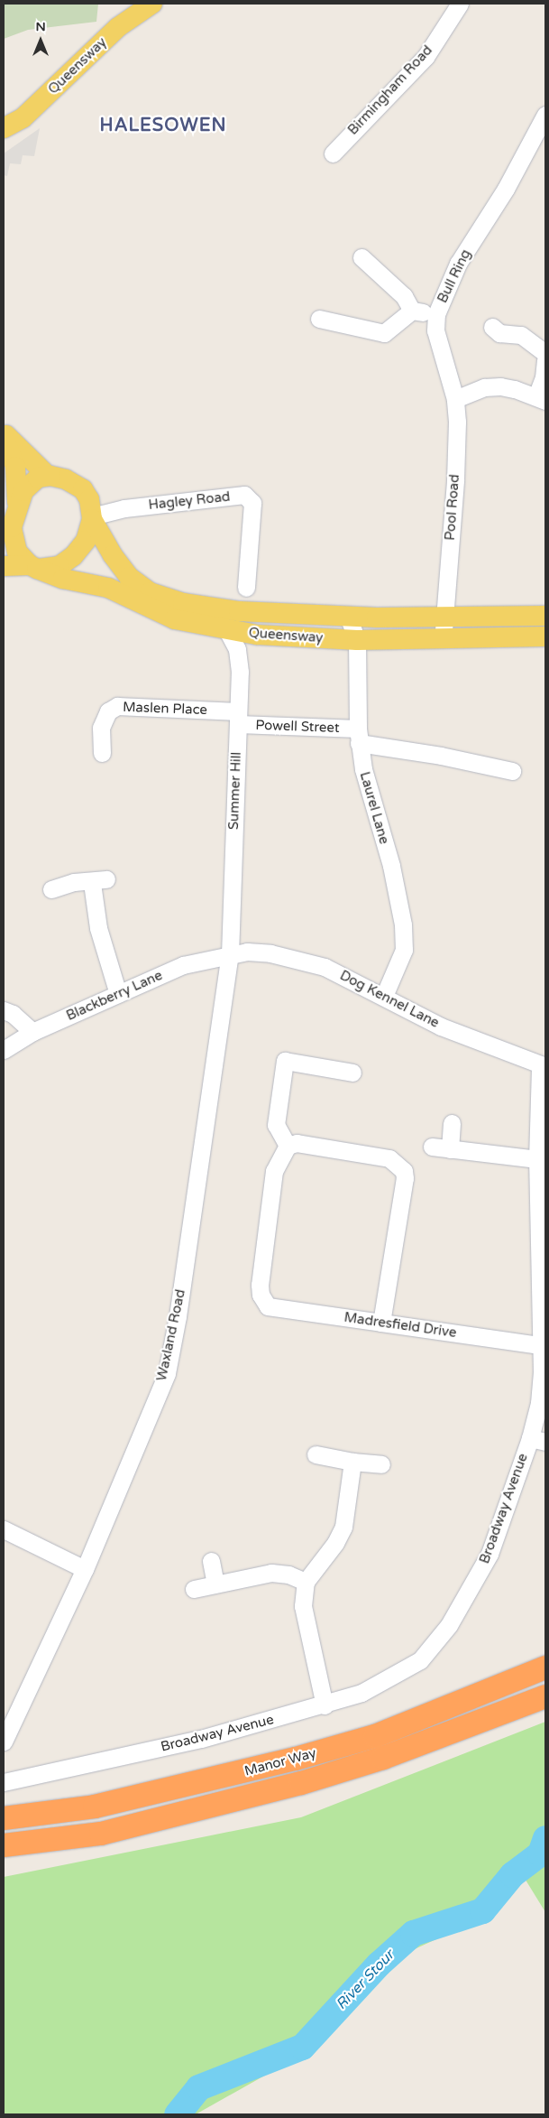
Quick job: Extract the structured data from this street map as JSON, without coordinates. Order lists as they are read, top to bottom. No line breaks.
{"streets":{"highway":["Manor Way"],"main road":["Queensway"],"street":["Birmingham Road","Bull Ring","Hagley Road","Pool Road","Maslen Place","Powell Street","Summer Hill","Laurel Lane","Blackberry Lane","Dog Kennel Lane","Madresfield Drive","Waxland Road","Broadway Avenue"]},"crossings":[["Queensway","Hagley Road"],["Queensway","Pool Road"],["Queensway","Summer Hill"],["Queensway","Laurel Lane"],["Bull Ring","Pool Road"],["Maslen Place","Powell Street"],["Maslen Place","Summer Hill"],["Powell Street","Summer Hill"],["Powell Street","Laurel Lane"],["Summer Hill","Blackberry Lane"],["Summer Hill","Dog Kennel Lane"],["Summer Hill","Waxland Road"],["Laurel Lane","Dog Kennel Lane"],["Blackberry Lane","Dog Kennel Lane"],["Blackberry Lane","Waxland Road"],["Dog Kennel Lane","Waxland Road"],["Dog Kennel Lane","Broadway Avenue"],["Madresfield Drive","Broadway Avenue"]],"districts":["HALESOWEN"],"water":["River Stour"],"north":"top"}
